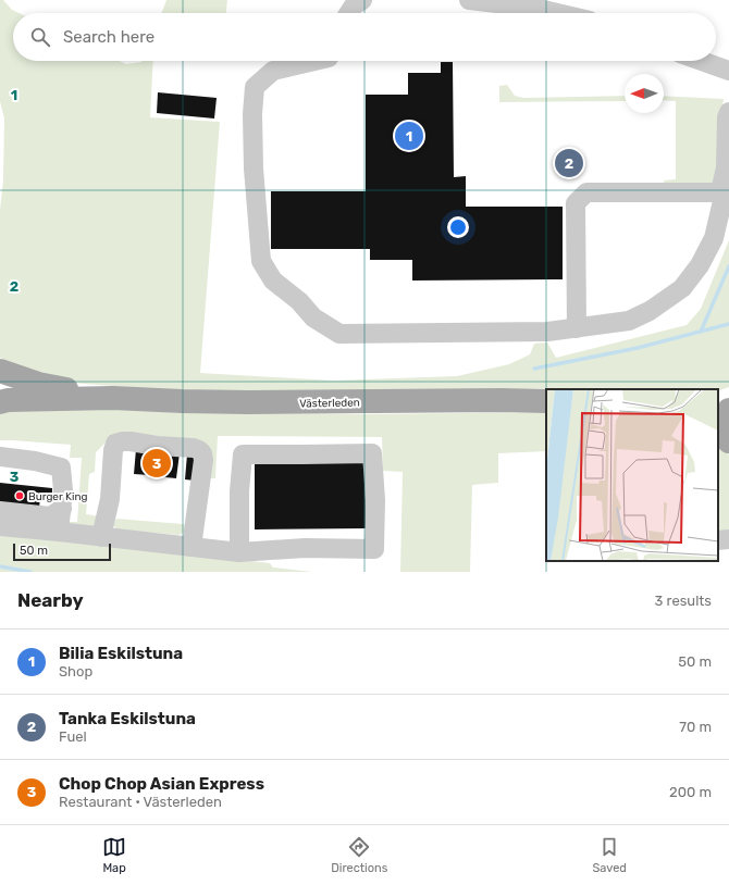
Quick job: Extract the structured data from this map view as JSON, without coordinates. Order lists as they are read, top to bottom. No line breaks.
{"streets":{"main road":["Västerleden"]},"places":["Burger King"],"scale_bar":"50 m","north":"left","page":{"search":"Search here","pins":["1","2","3"],"scale":"50 m","heading":["Nearby","3 results"],"list":[{"mark":"1","name":"Bilia Eskilstuna","note":"Shop","value":"50 m"},{"mark":"2","name":"Tanka Eskilstuna","note":"Fuel","value":"70 m"},{"mark":"3","name":"Chop Chop Asian Express","note":"Restaurant · Västerleden","value":"200 m"}],"nav":["Map","Directions","Saved"]},"grid":{"rows":["1","2","3"]}}
